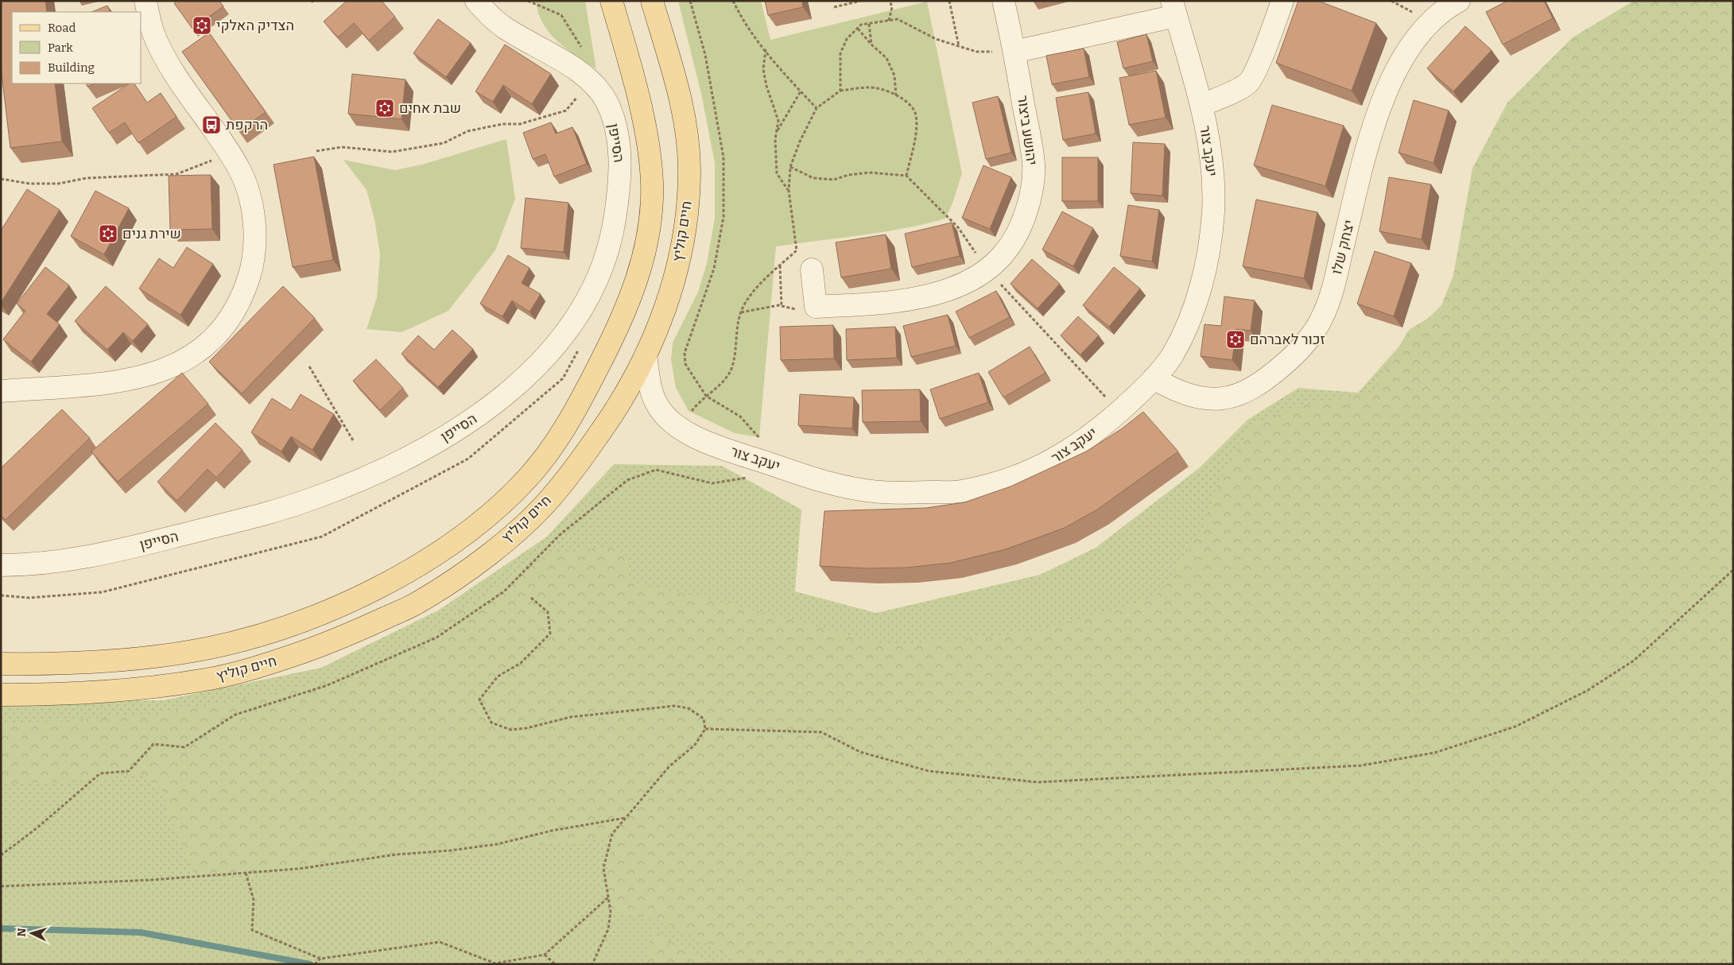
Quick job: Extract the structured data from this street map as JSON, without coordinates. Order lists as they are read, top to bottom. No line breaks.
{"streets":{"main road":["חיים קוליץ"],"street":["יהושע ביצור","הסייפן","יעקב צור","יצחק שלו"]},"crossings":[["יעקב צור","חיים קוליץ"],["יעקב צור","יצחק שלו"]],"places":{"synagogue":["הצדיק האלקי","שבת אחים","שירת גנים","זכור לאברהם"],"bus stop":["הרקפת"]},"legend":["Road","Park","Building"],"north":"left"}
